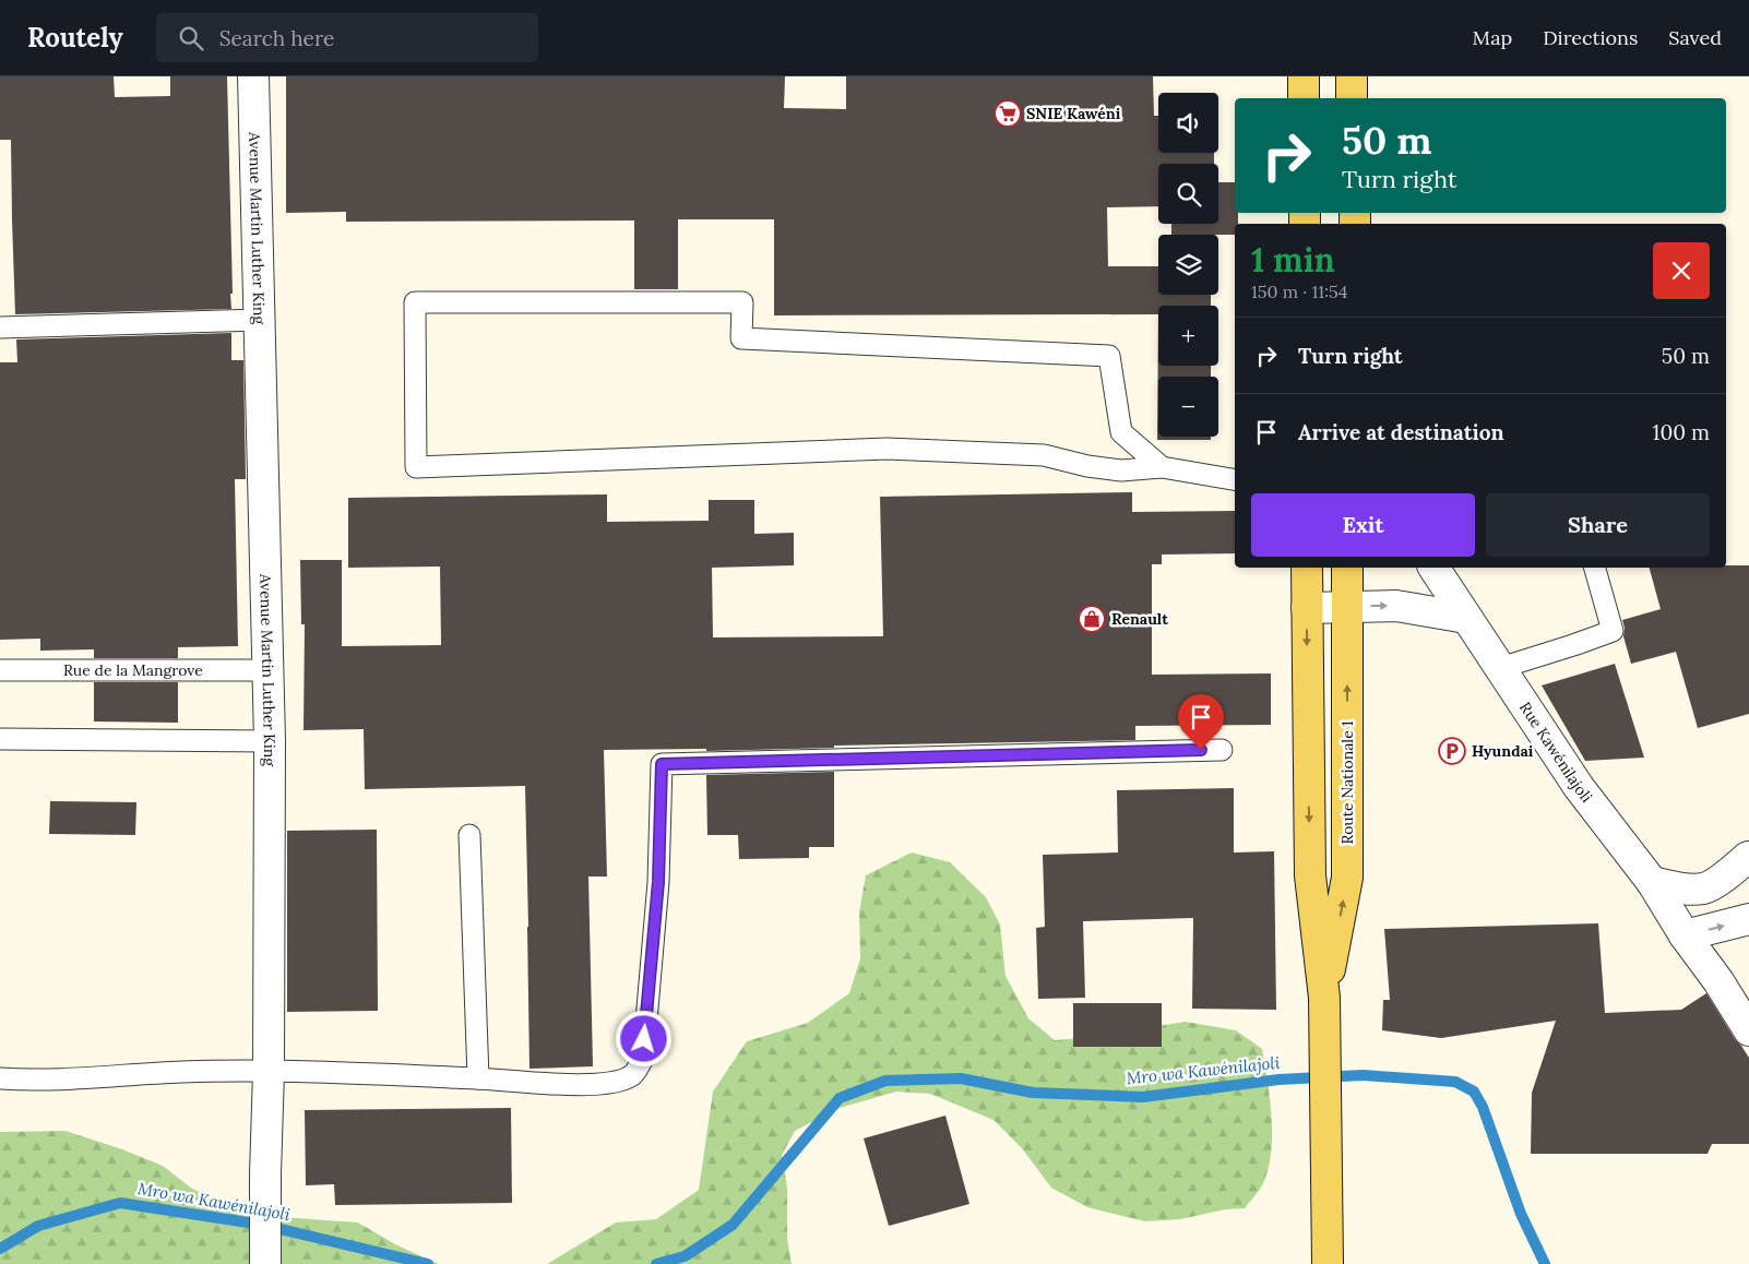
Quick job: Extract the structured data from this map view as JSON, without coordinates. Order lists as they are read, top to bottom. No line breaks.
{"streets":{"main road":["Route Nationale 1"],"street":["Avenue Martin Luther King","Rue Kawénilajoli"],"lane":["Rue de la Mangrove"]},"crossings":[["Avenue Martin Luther King","Rue de la Mangrove"]],"water":["Mro wa Kawénilajoli"],"places":{"supermarket":["SNIE Kawéni"],"shop":["Renault"],"parking":["Hyundai"]},"page":{"header":"Routely","search":"Search here","nav":["Map","Directions","Saved"],"map_buttons":["+","−"],"turn":["50 m","Turn right"],"heading":["1 min","150 m · 11:54"],"list":[{"name":"Turn right","value":"50 m"},{"name":"Arrive at destination","value":"100 m"}],"buttons":["Exit","Share"]}}
